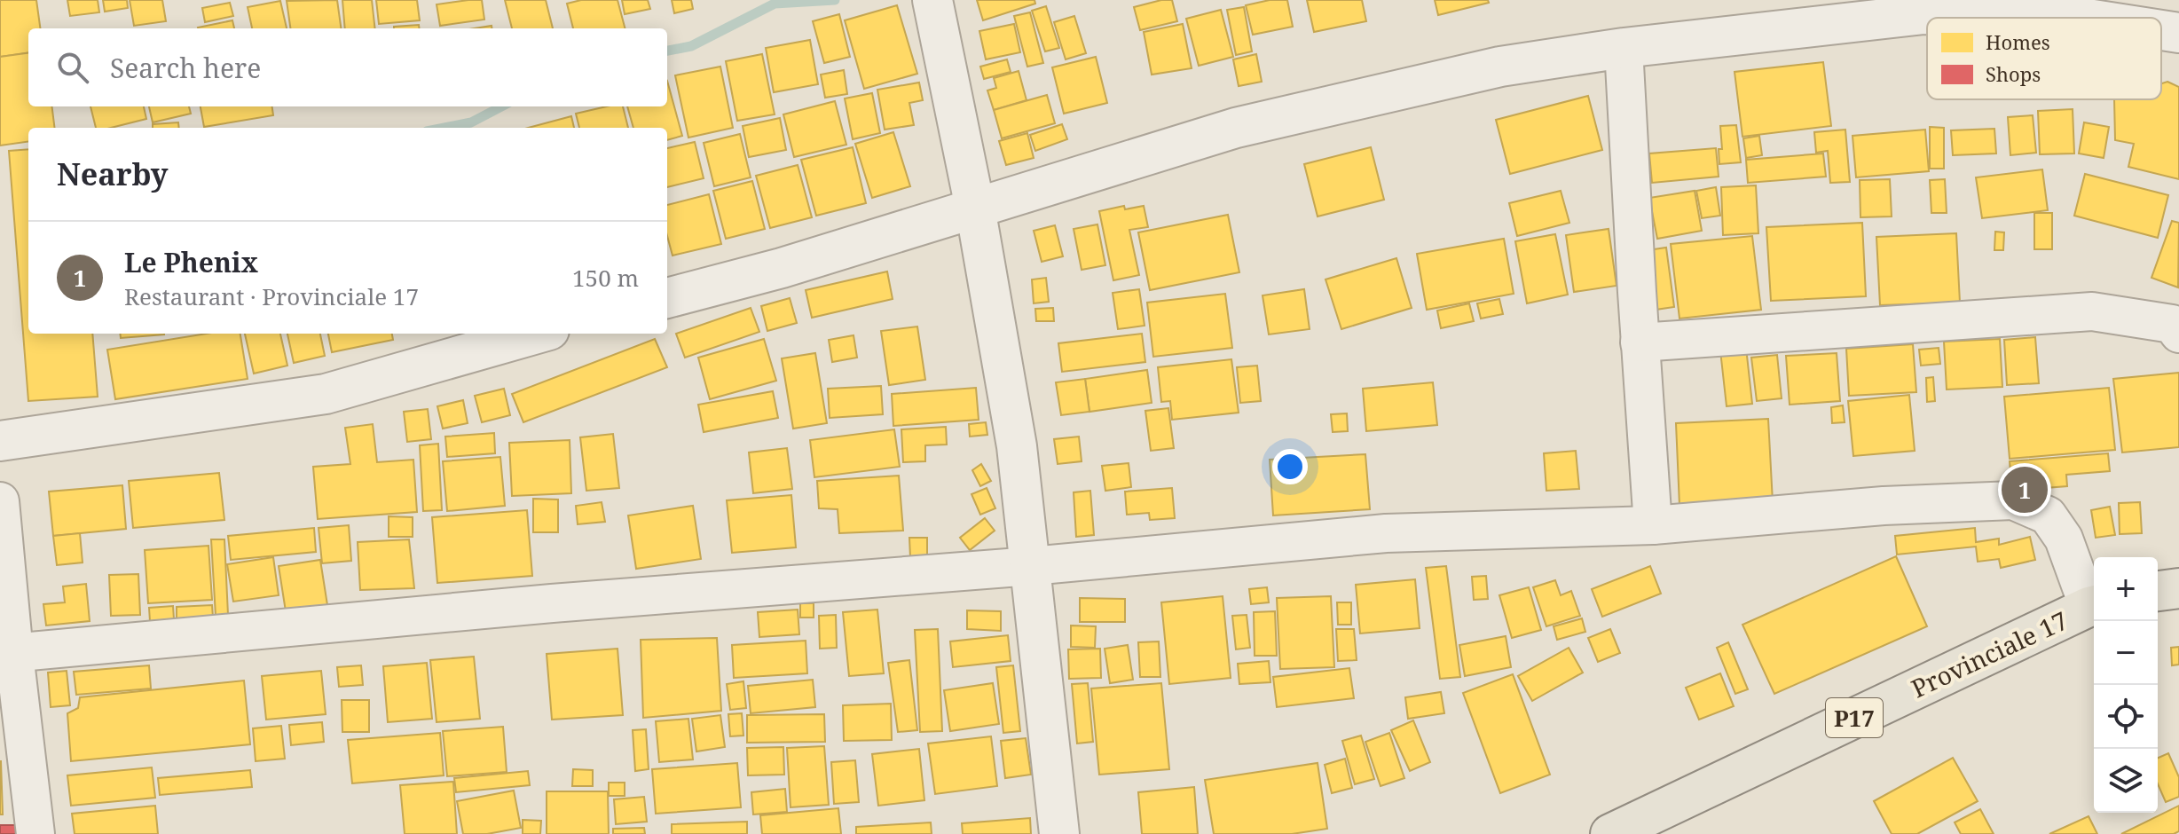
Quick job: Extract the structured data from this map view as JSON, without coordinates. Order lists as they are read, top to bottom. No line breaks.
{"streets":{"main road":["Provinciale 17","P17"]},"legend":["Homes","Shops"],"page":{"search":"Search here","heading":"Nearby","list":[{"mark":"1","name":"Le Phenix","note":"Restaurant · Provinciale 17","value":"150 m"}],"pins":"1","map_buttons":["+","−"]}}
